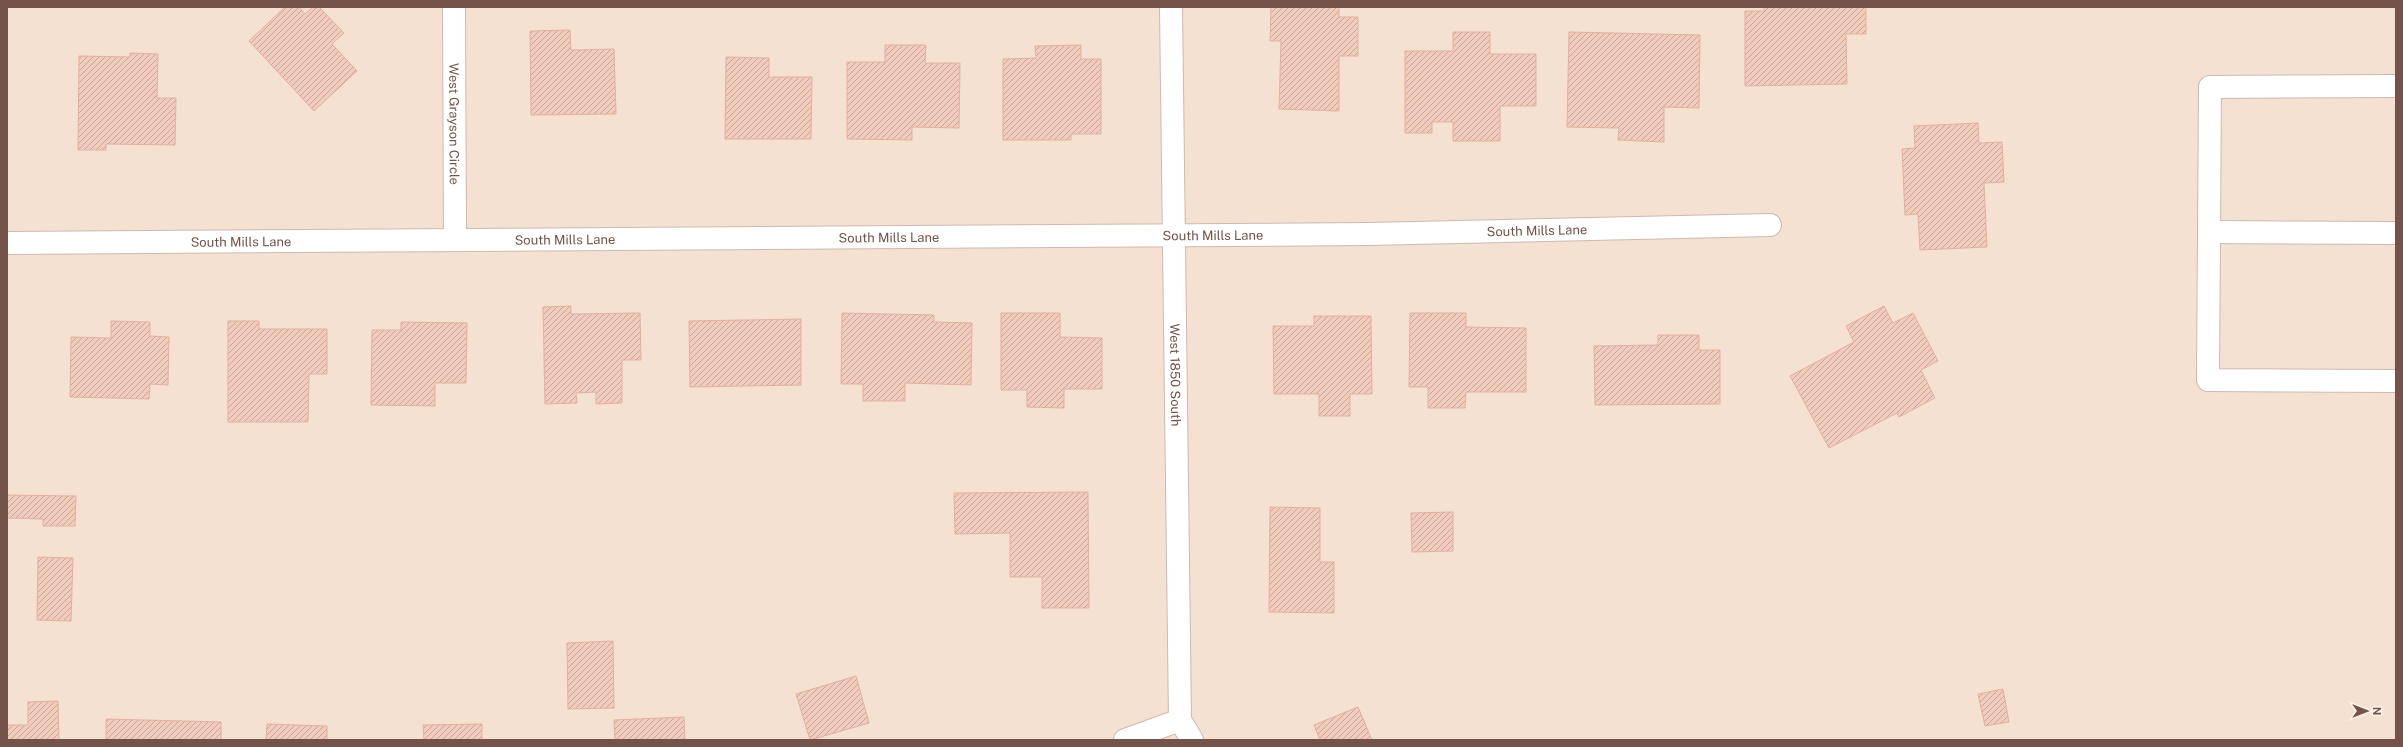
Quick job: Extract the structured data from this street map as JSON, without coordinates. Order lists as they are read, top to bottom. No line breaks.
{"streets":{"street":["West Grayson Circle","South Mills Lane","West 1850 South"]},"crossings":[["West Grayson Circle","South Mills Lane"],["South Mills Lane","West 1850 South"]],"north":"right"}
